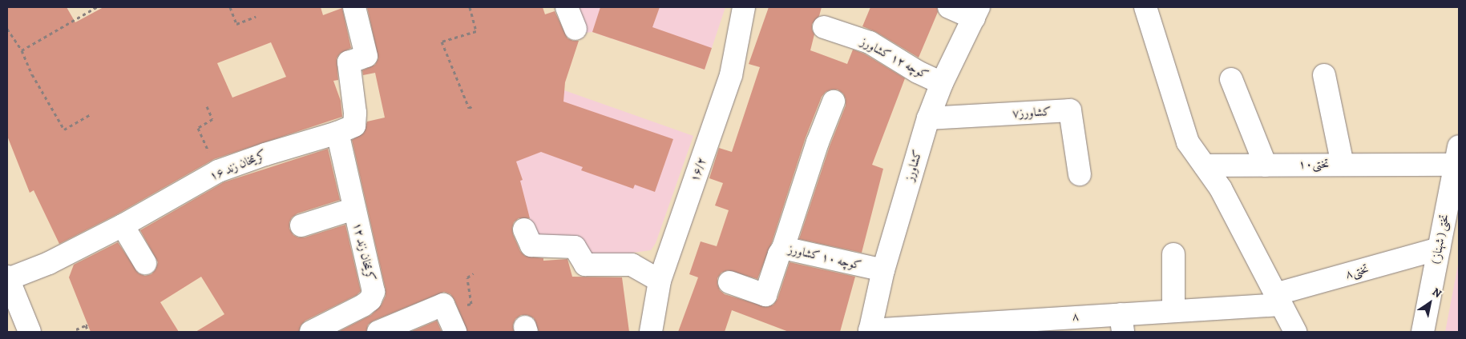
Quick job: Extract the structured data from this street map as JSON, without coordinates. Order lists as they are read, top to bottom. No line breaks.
{"streets":{"street":["کوچه ۱۲ کشاورز","۷کشاورز","تختی۱۰","کریمخان زند ۱۶","کشاورز","۱۶/۲","تختی ( شهناز )","کریمخان زند ۱۲","کوچه ۱۰ کشاورز","تختی۸","۸"]},"crossings":[["کوچه ۱۲ کشاورز","کشاورز"],["۷کشاورز","کشاورز"],["تختی۱۰","تختی ( شهناز )"],["کریمخان زند ۱۶","کریمخان زند ۱۲"],["کشاورز","کوچه ۱۰ کشاورز"],["کشاورز","۸"],["تختی ( شهناز )","تختی۸"],["تختی۸","۸"]],"north":"top right"}
